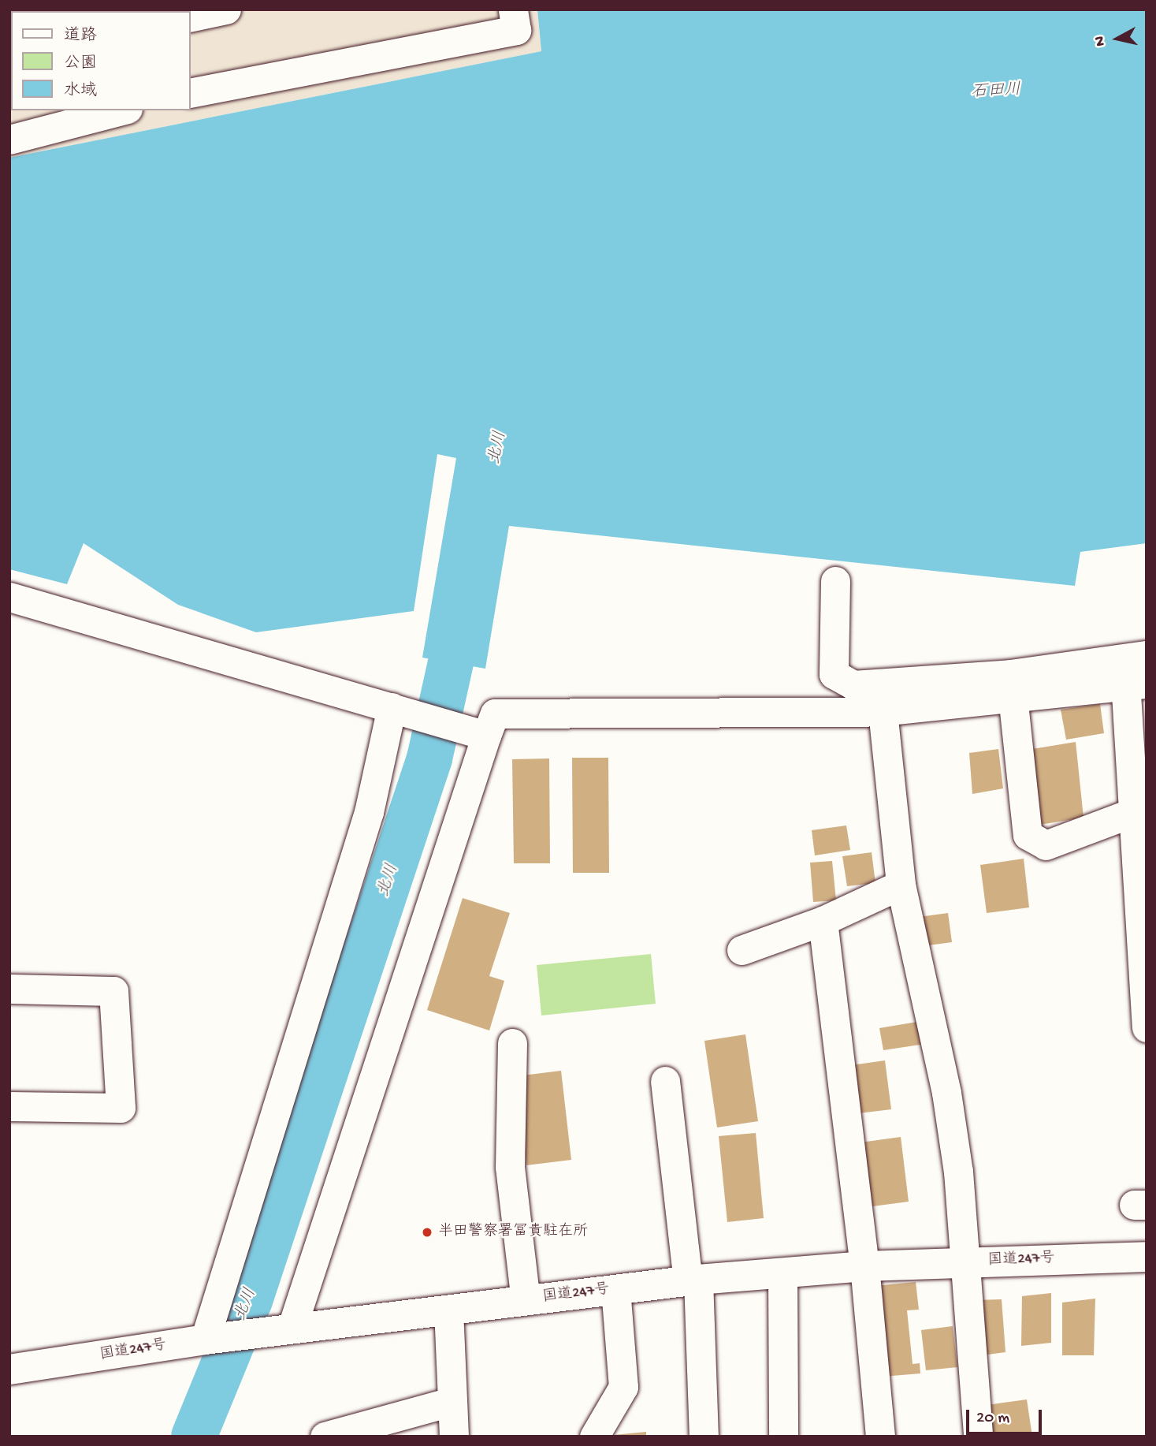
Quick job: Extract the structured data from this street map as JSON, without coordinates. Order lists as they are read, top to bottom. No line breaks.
{"streets":{"highway":["国道247号"]},"water":["石田川","北川"],"places":["半田警察署冨貴駐在所"],"legend":["道路","公園","水域"],"scale_bar":"20 m","north":"left"}
